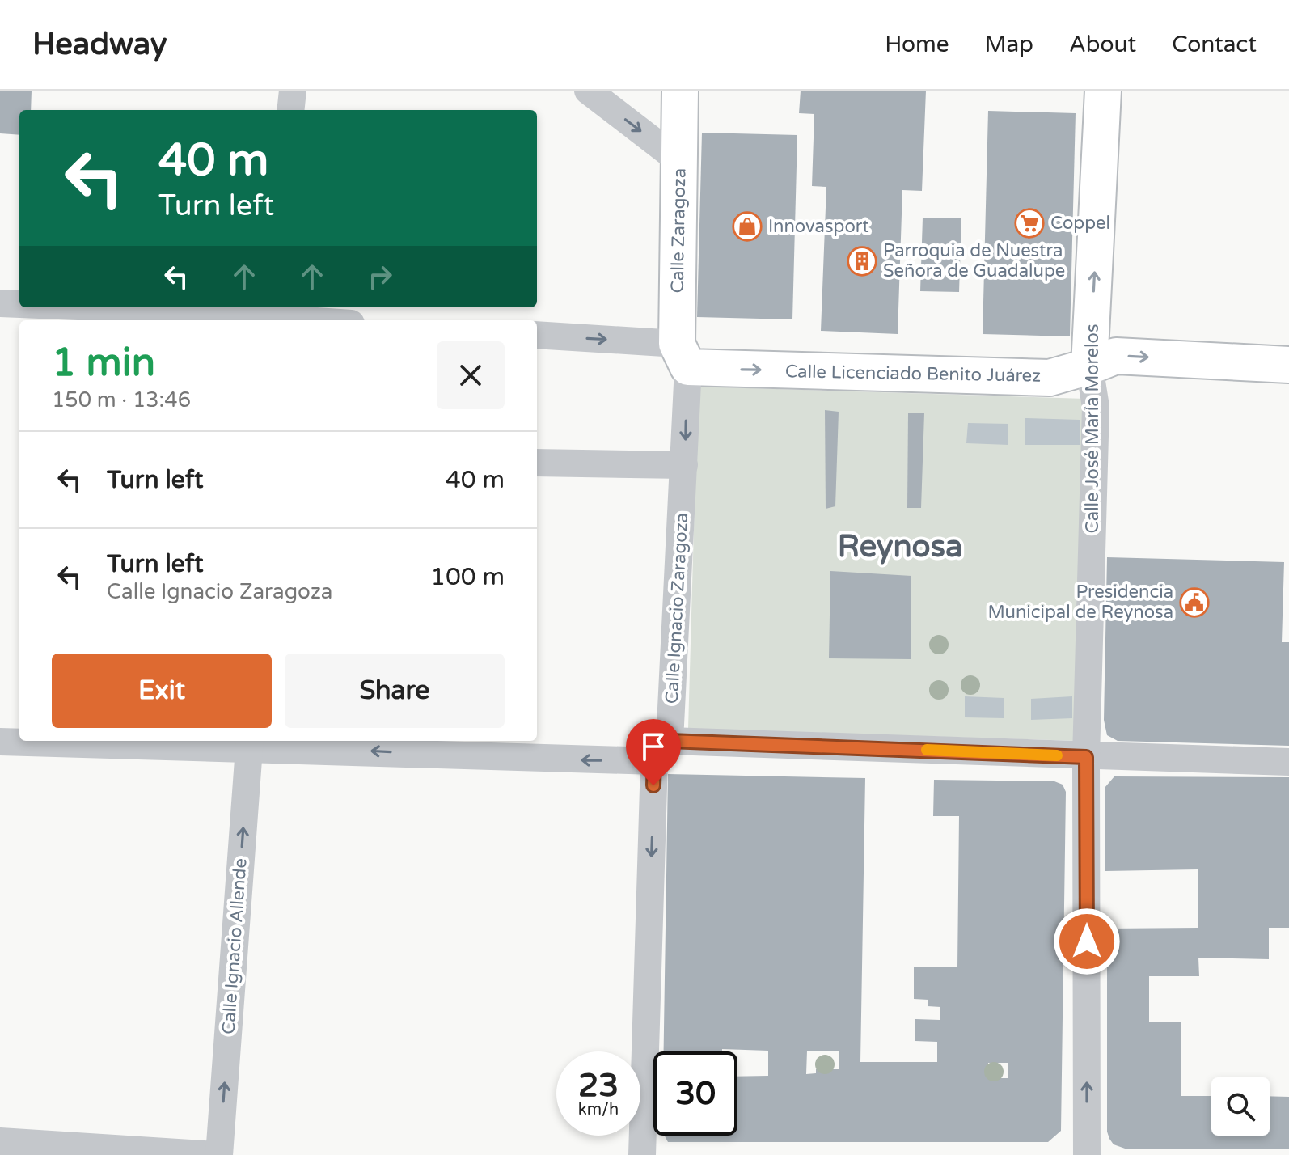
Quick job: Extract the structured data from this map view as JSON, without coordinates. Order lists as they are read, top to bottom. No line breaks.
{"streets":{"main road":["Calle Zaragoza","Calle Licenciado Benito Juárez","Calle José María Morelos"],"street":["Calle Ignacio Zaragoza","Calle Ignacio Allende"]},"crossings":[["Calle Zaragoza","Calle Licenciado Benito Juárez"],["Calle Zaragoza","Calle Ignacio Zaragoza"],["Calle Licenciado Benito Juárez","Calle José María Morelos"],["Calle Licenciado Benito Juárez","Calle Ignacio Zaragoza"]],"one_way":["Calle Licenciado Benito Juárez","Calle José María Morelos","Calle Ignacio Zaragoza","Calle Ignacio Allende"],"districts":["Reynosa"],"places":{"supermarket":["Coppel"],"shop":["Innovasport"],"building":["Parroquia de Nuestra Señora de Guadalupe"],"public building":["Presidencia Municipal de Reynosa"]},"page":{"header":"Headway","nav":["Home","Map","About","Contact"],"turn":["40 m","Turn left"],"heading":["1 min","150 m · 13:46"],"list":[{"name":"Turn left","value":"40 m"},{"name":"Turn left","note":"Calle Ignacio Zaragoza","value":"100 m"}],"buttons":["Exit","Share"],"speed":"23 km/h","limit":"30"}}
